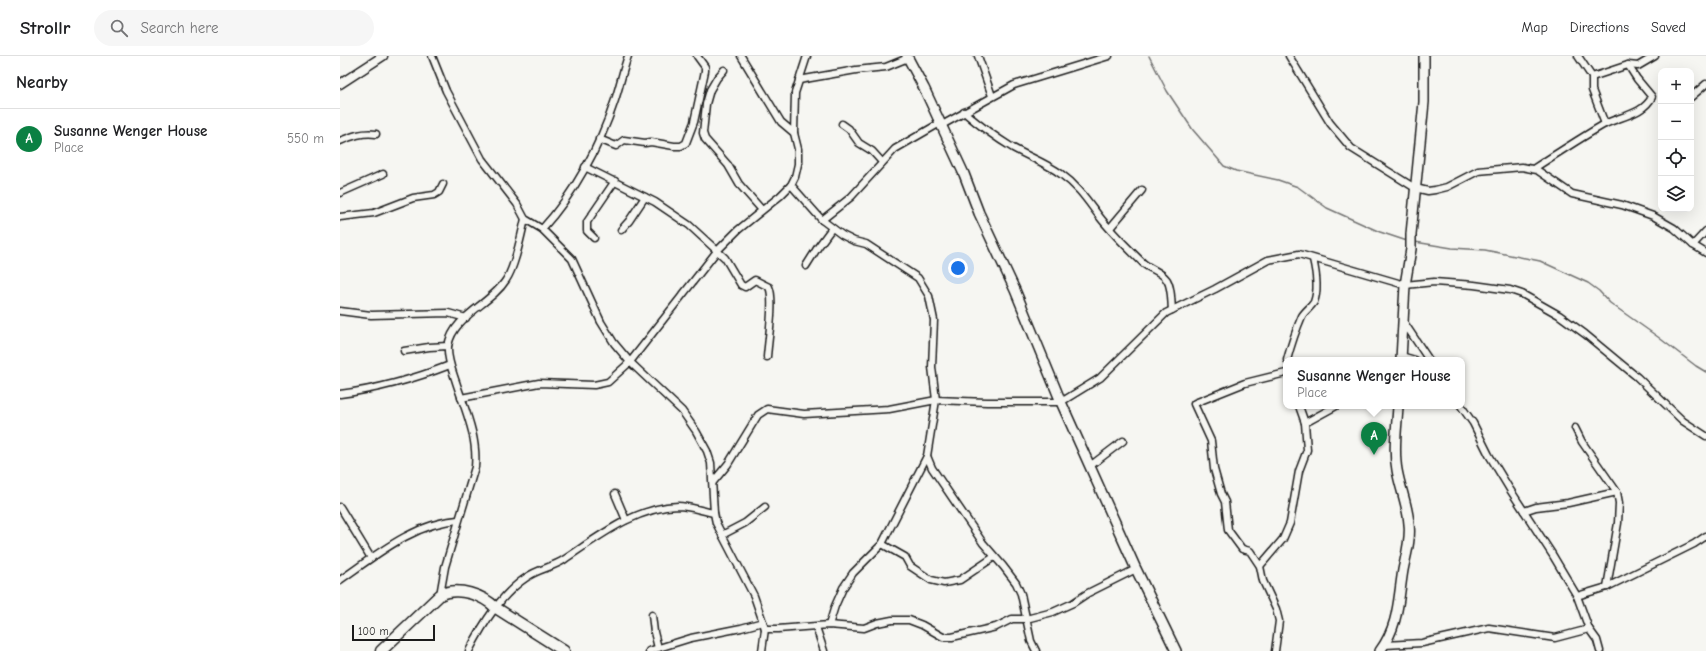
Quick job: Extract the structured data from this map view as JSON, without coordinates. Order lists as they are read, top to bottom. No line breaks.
{"scale_bar":"100 m","page":{"header":"Strollr","search":"Search here","nav":["Map","Directions","Saved"],"heading":"Nearby","map_buttons":["+","−"],"list":[{"mark":"A","name":"Susanne Wenger House","note":"Place","value":"550 m"}],"popup":["Susanne Wenger House","Place"],"pins":"A","scale":"100 m"}}
